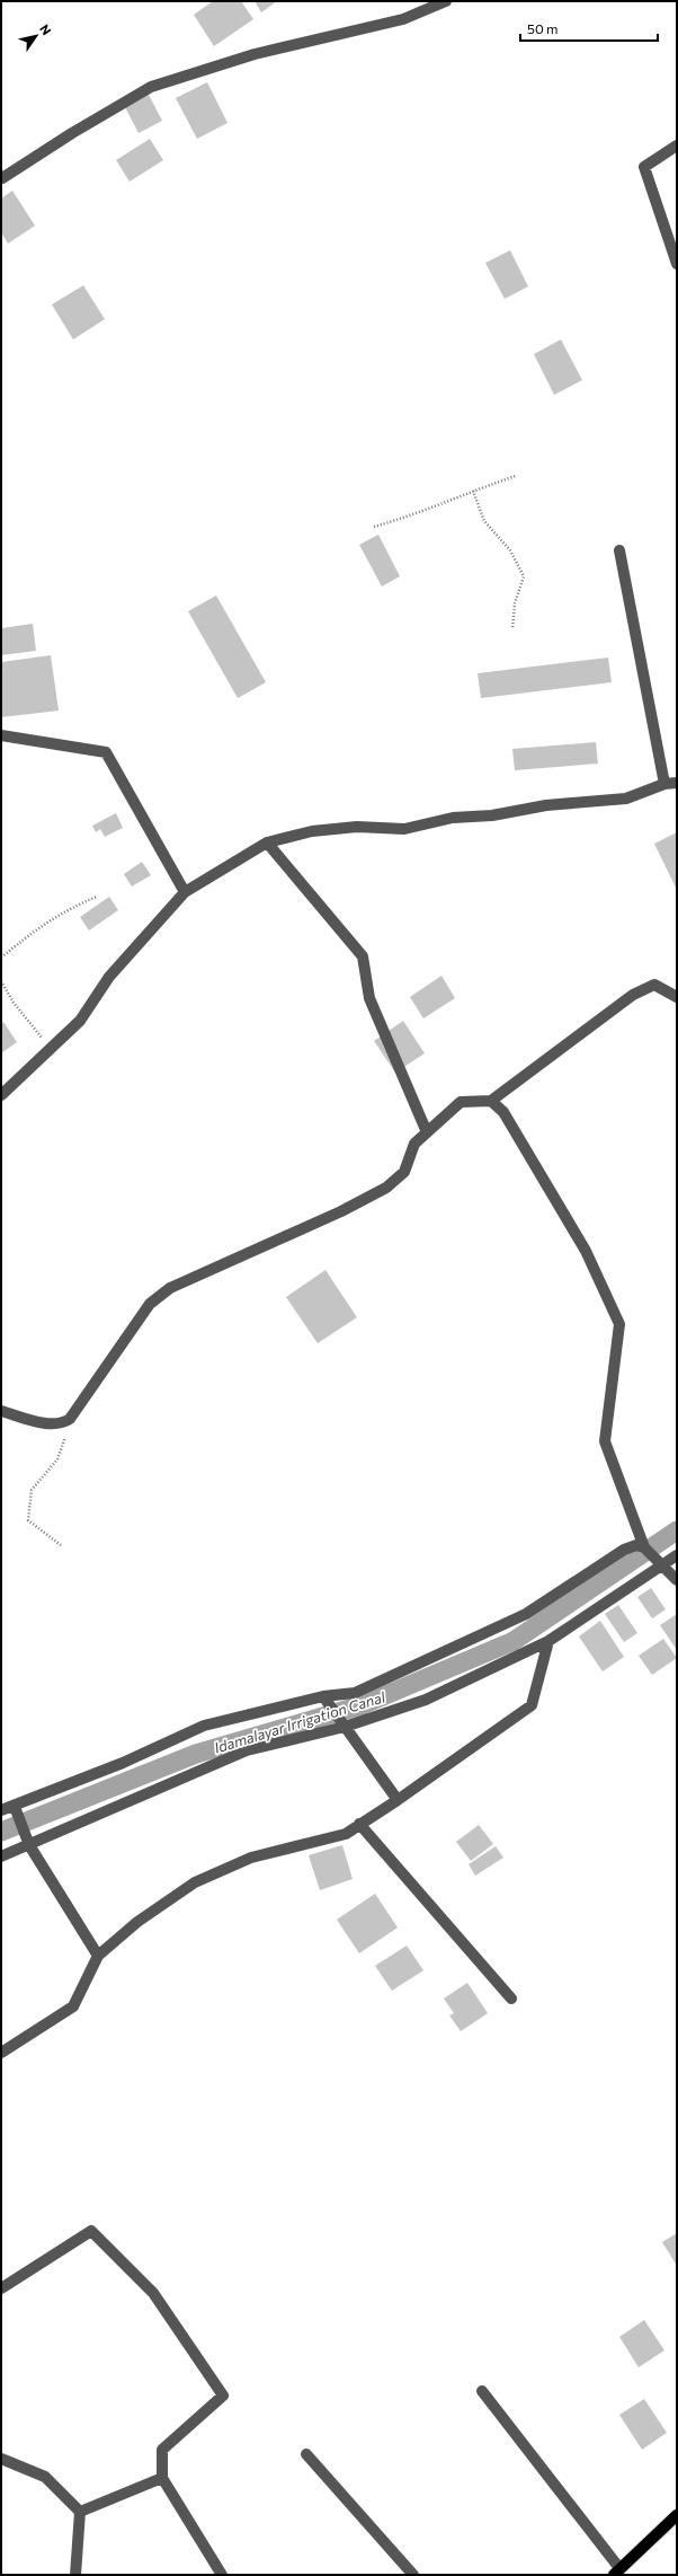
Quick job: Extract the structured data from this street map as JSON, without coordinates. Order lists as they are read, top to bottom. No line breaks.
{"water":["Idamalayar Irrigation Canal"],"scale_bar":"50 m","north":"top right"}
